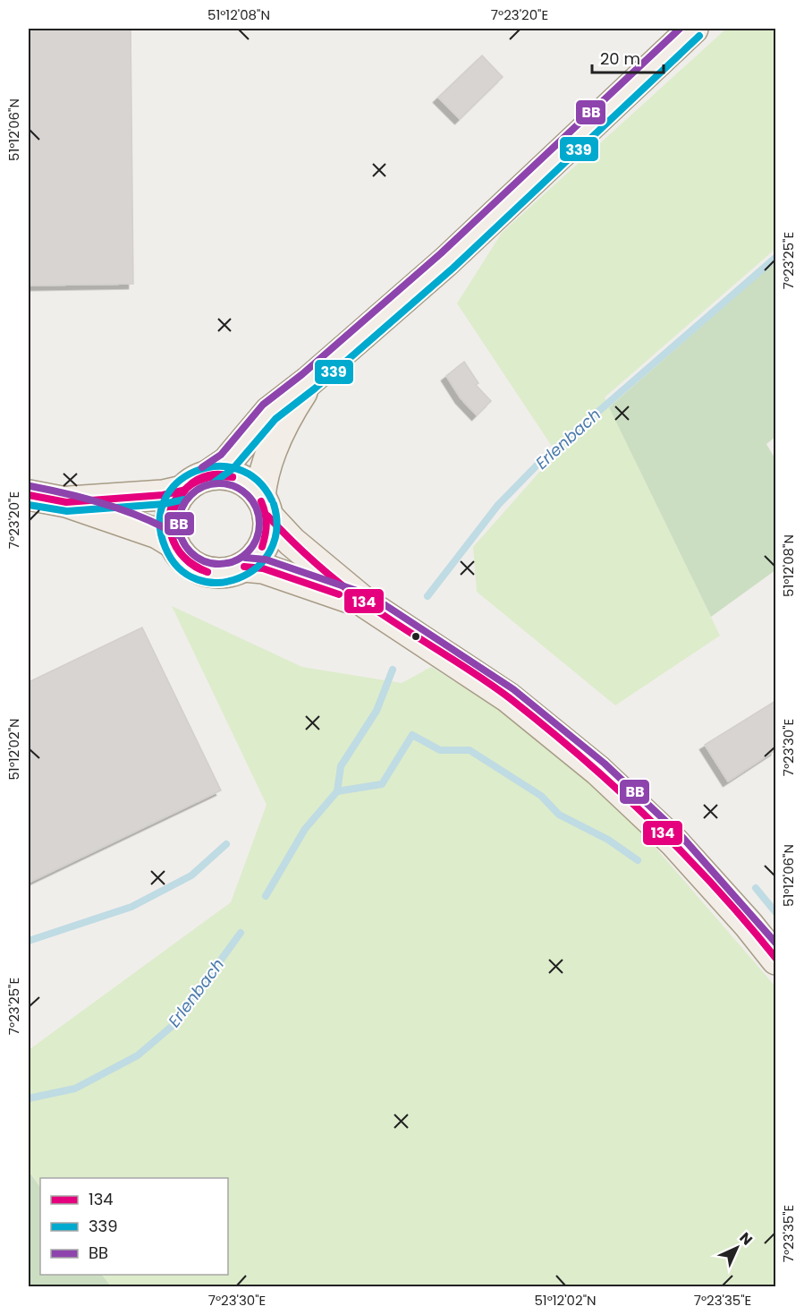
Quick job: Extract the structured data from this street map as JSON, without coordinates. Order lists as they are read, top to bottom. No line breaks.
{"water":["Erlenbach"],"lines":["transit line BB","transit line 339","transit line 134"],"legend":["134","339","BB"],"scale_bar":"20 m","north":"top right","coordinates":["51°12'08\"N","7°23'20\"E","51°12'06\"N","7°23'25\"E","7°23'30\"E","51°12'02\"N","7°23'35\"E"]}
